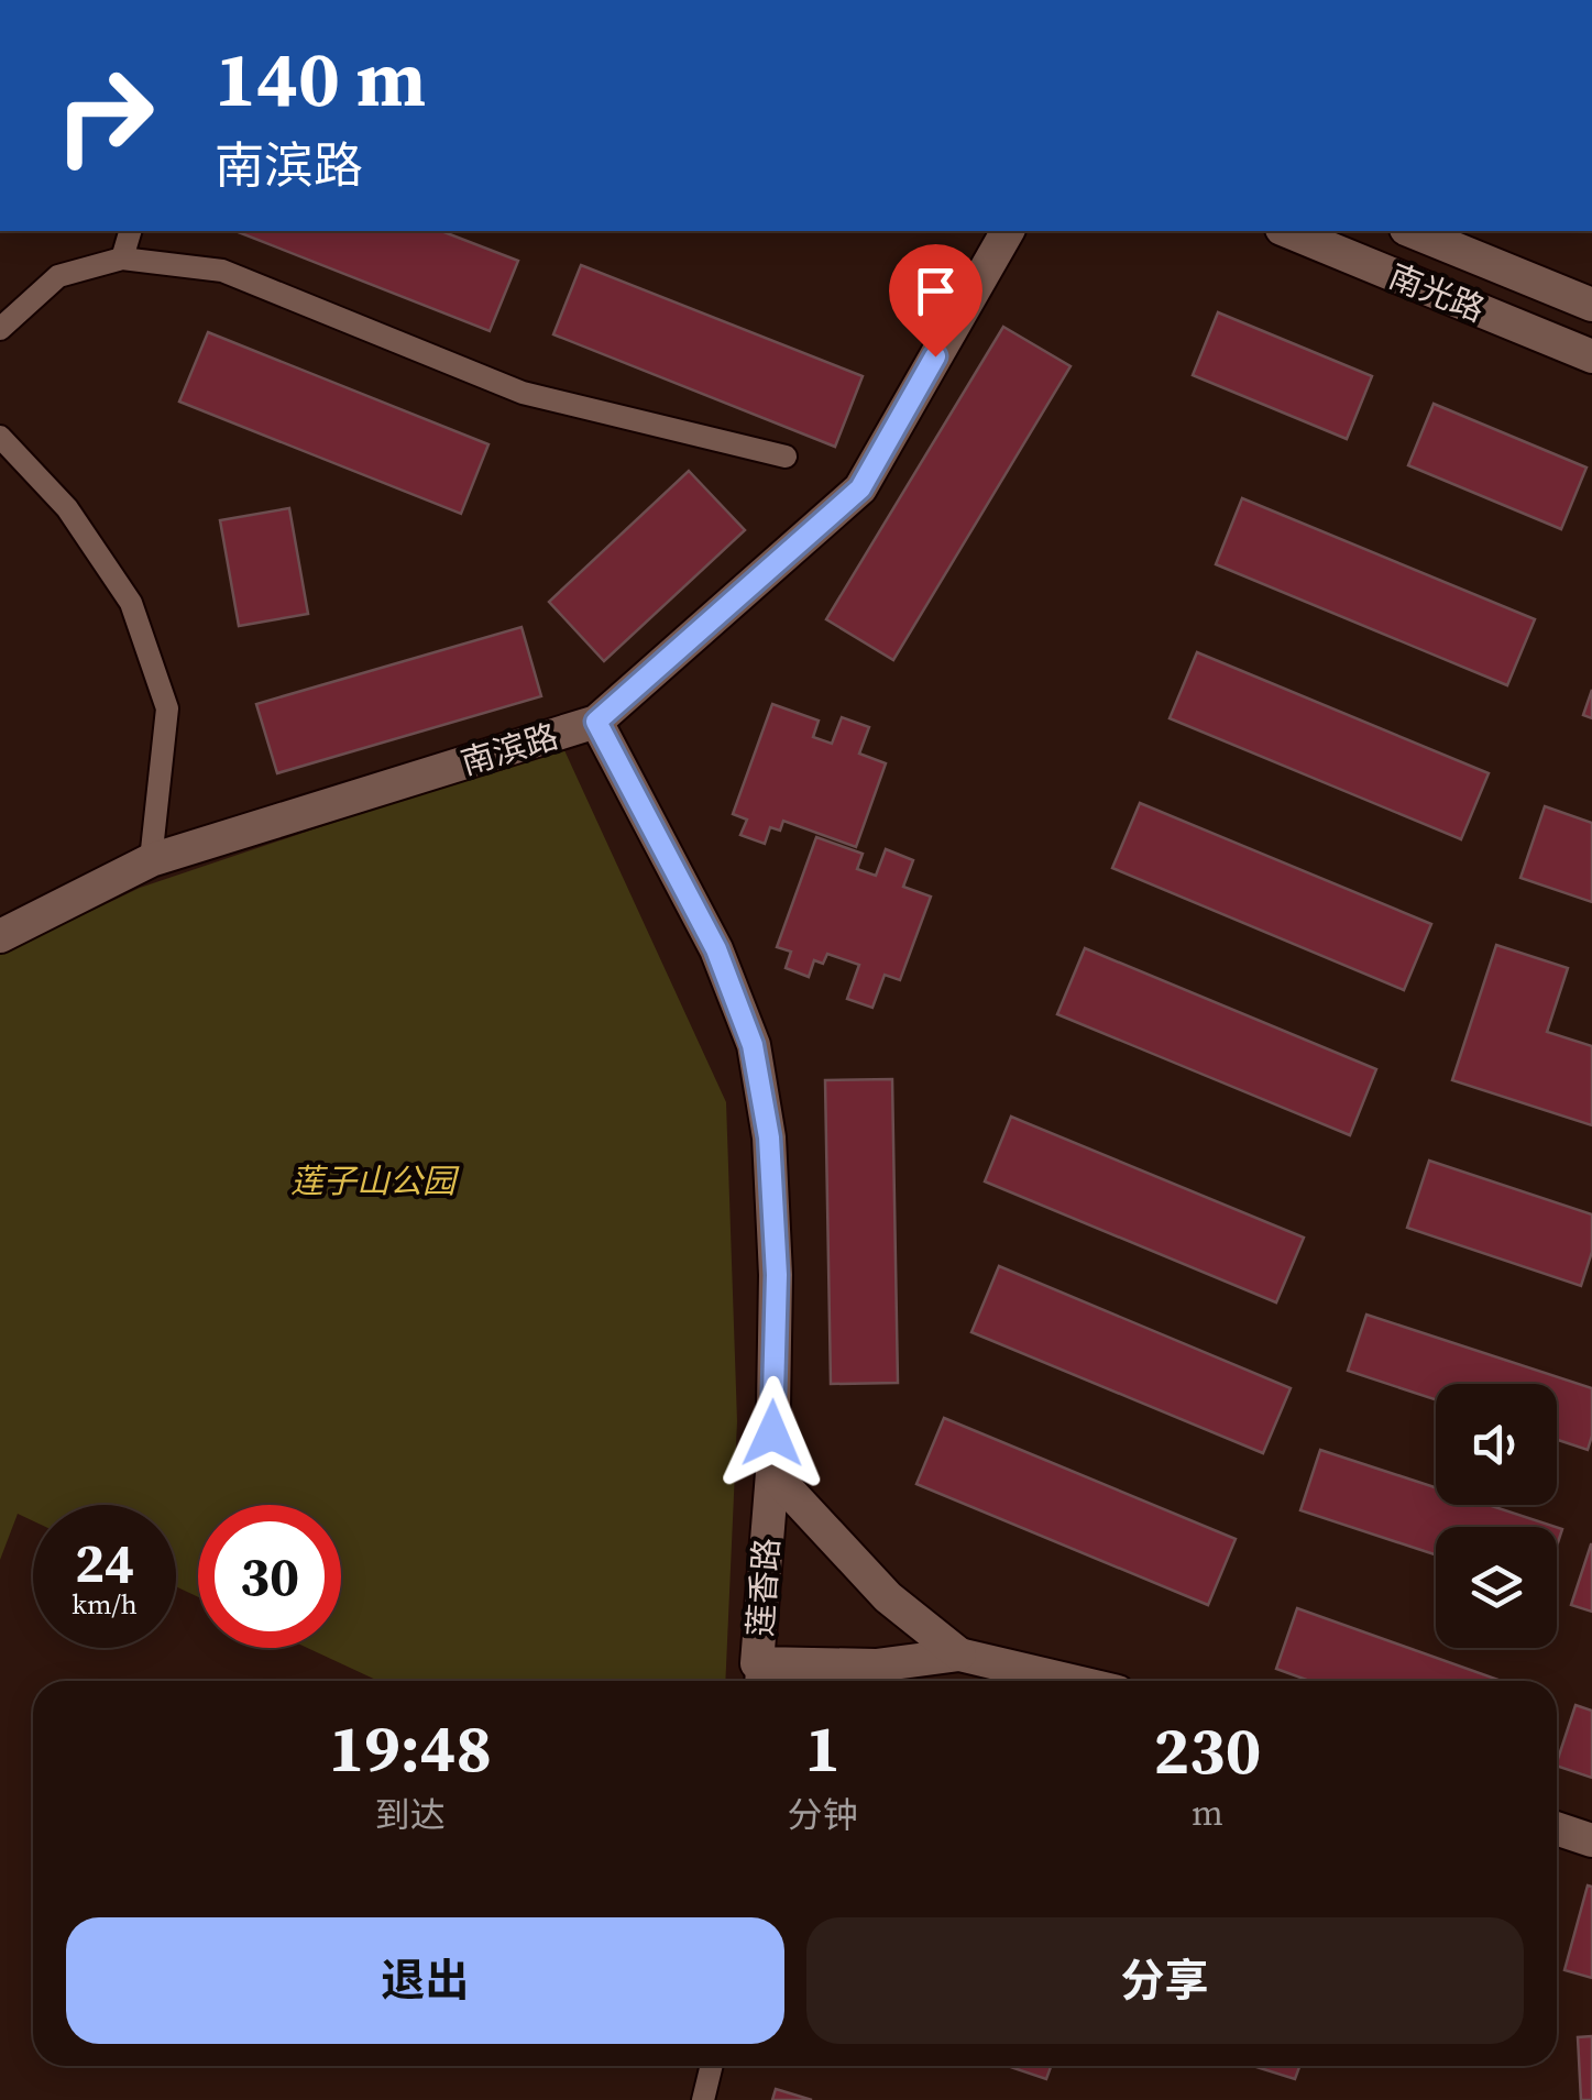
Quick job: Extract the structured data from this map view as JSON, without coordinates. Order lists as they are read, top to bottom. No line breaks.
{"streets":{"street":["南光路","南滨路","莲香路"]},"crossings":[["南滨路","莲香路"]],"parks":["莲子山公园"],"page":{"turn":["140 m","南滨路"],"speed":"24 km/h","limit":"30","eta":["19:48","到达","1","分钟","230","m"],"buttons":["退出","分享"]}}
